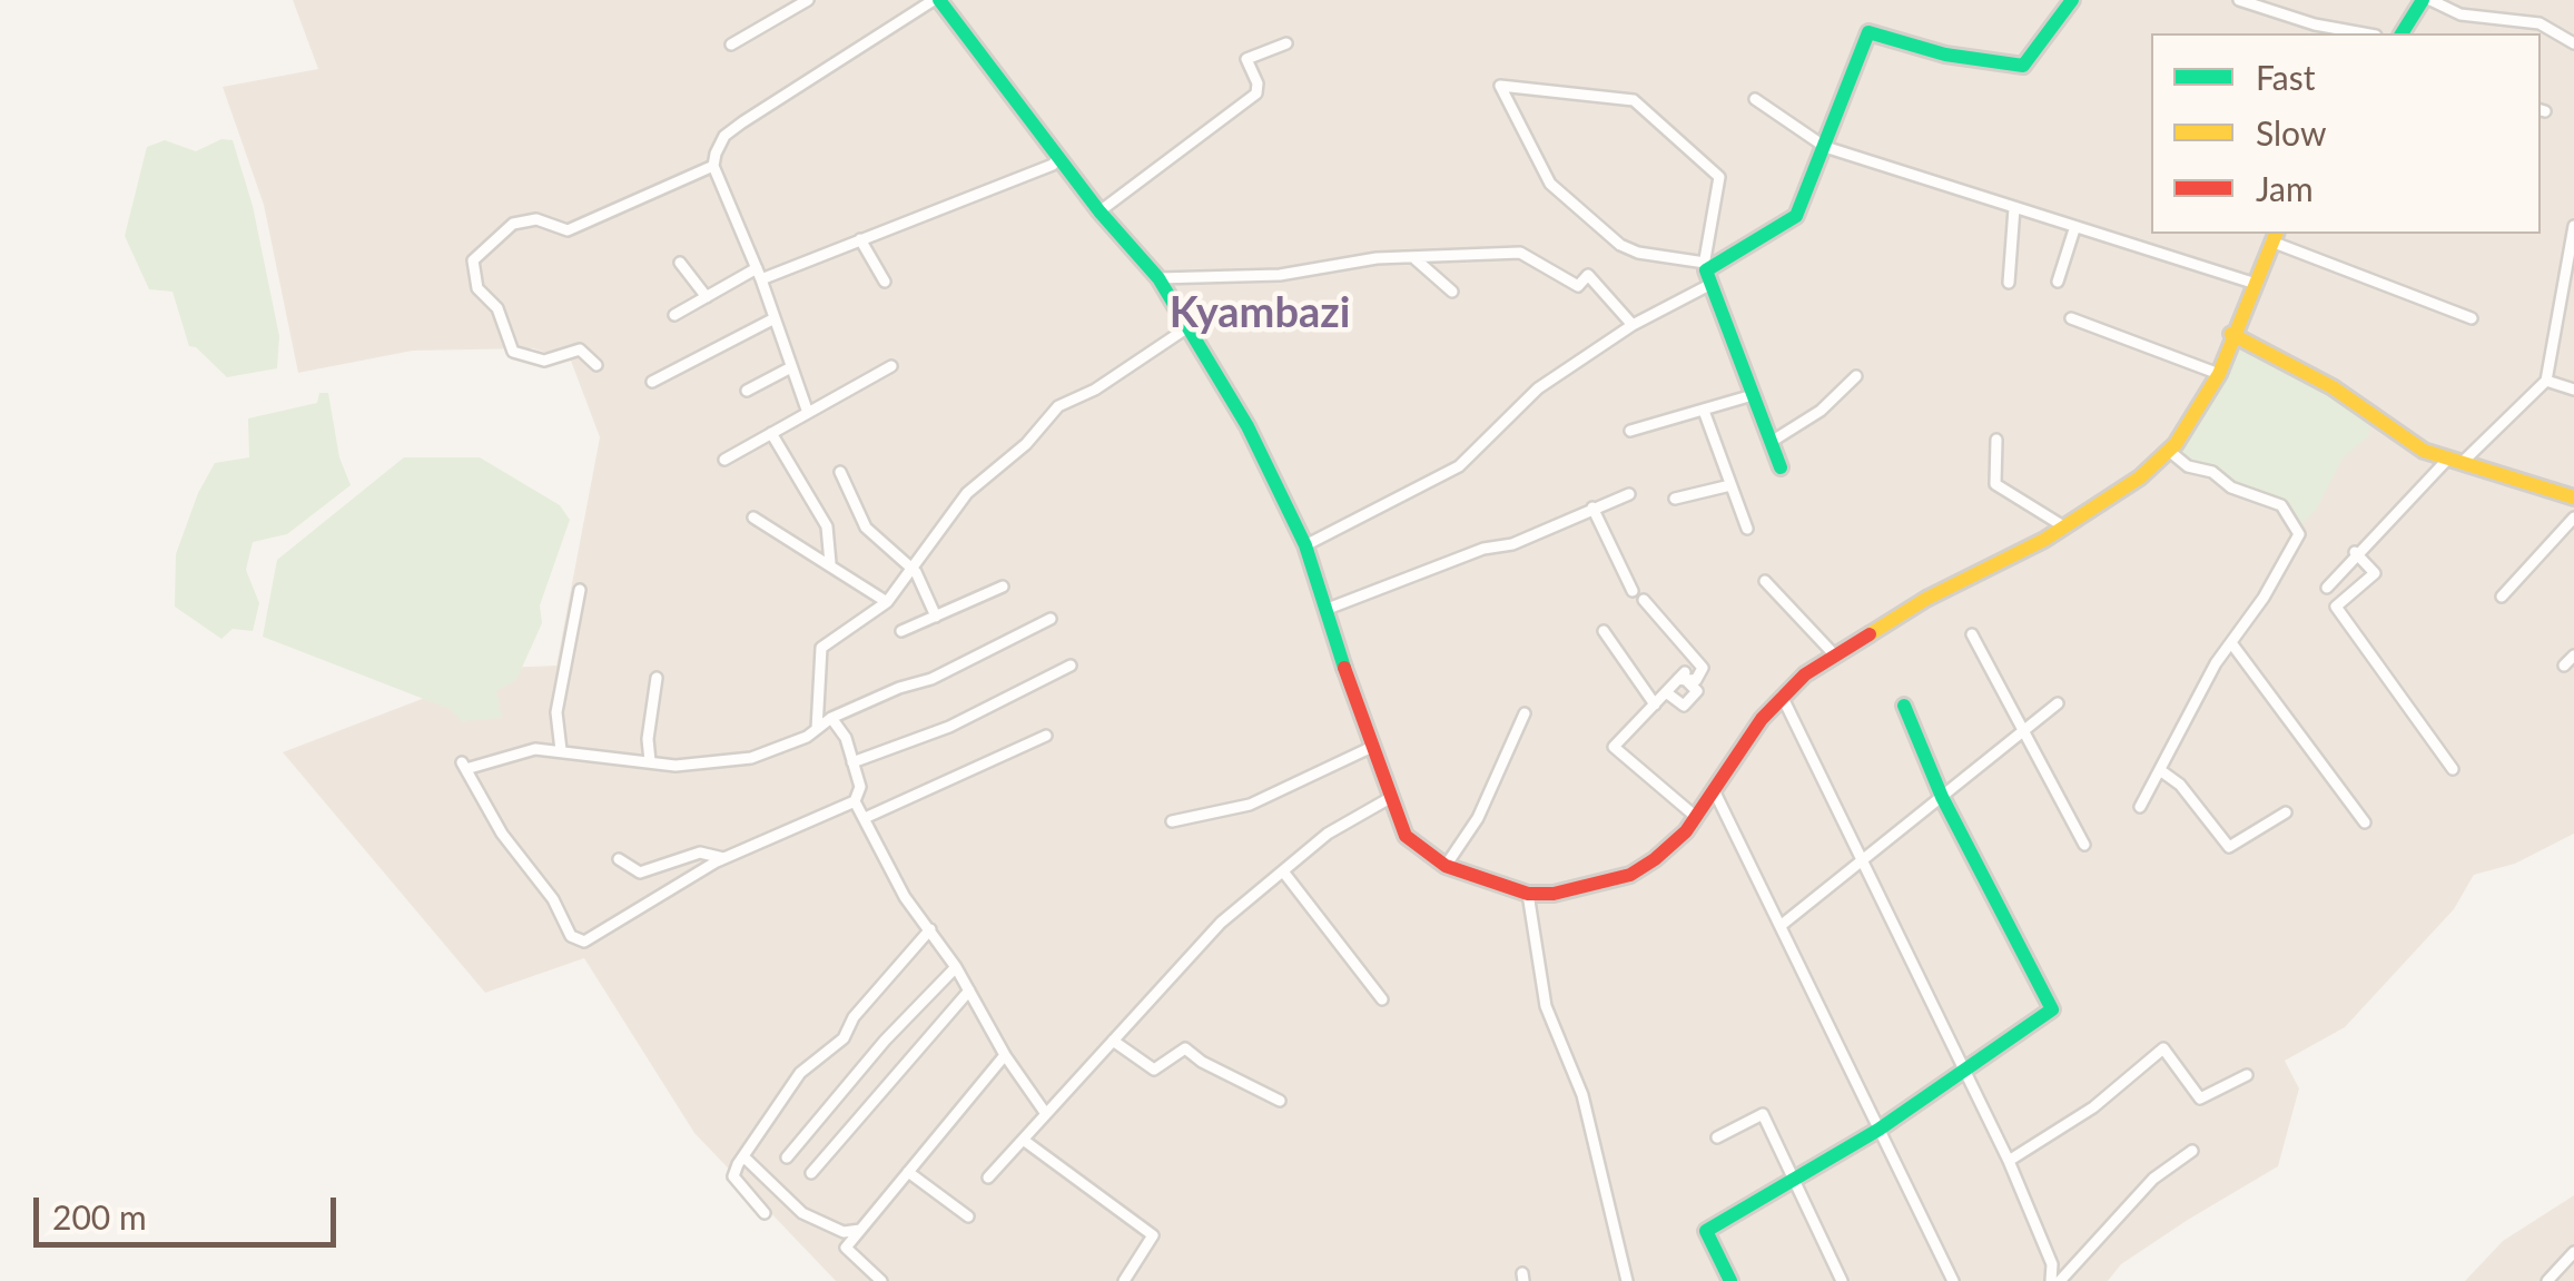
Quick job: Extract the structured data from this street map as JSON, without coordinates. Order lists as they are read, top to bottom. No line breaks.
{"districts":["Kyambazi"],"legend":["Fast","Slow","Jam"],"scale_bar":"200 m"}
